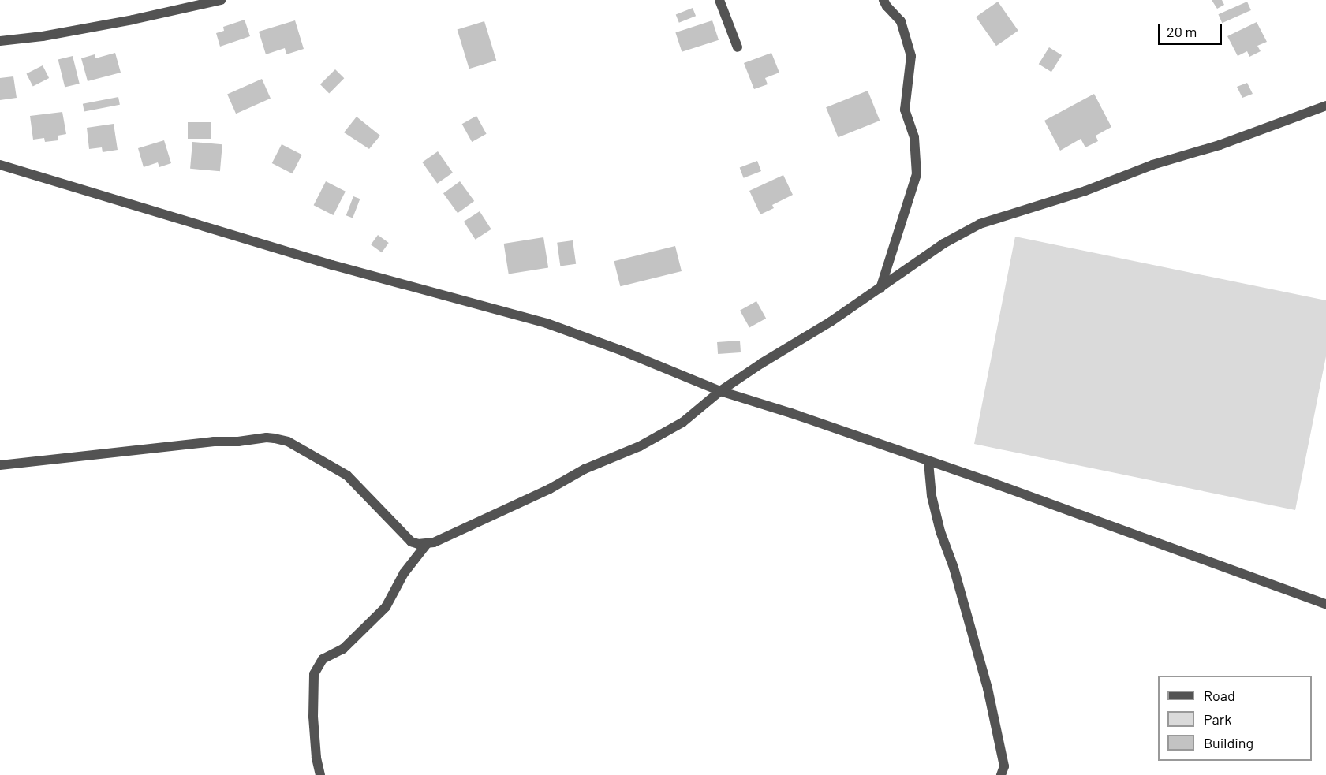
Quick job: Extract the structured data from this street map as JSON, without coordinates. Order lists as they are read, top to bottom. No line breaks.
{"legend":["Road","Park","Building"],"scale_bar":"20 m"}
